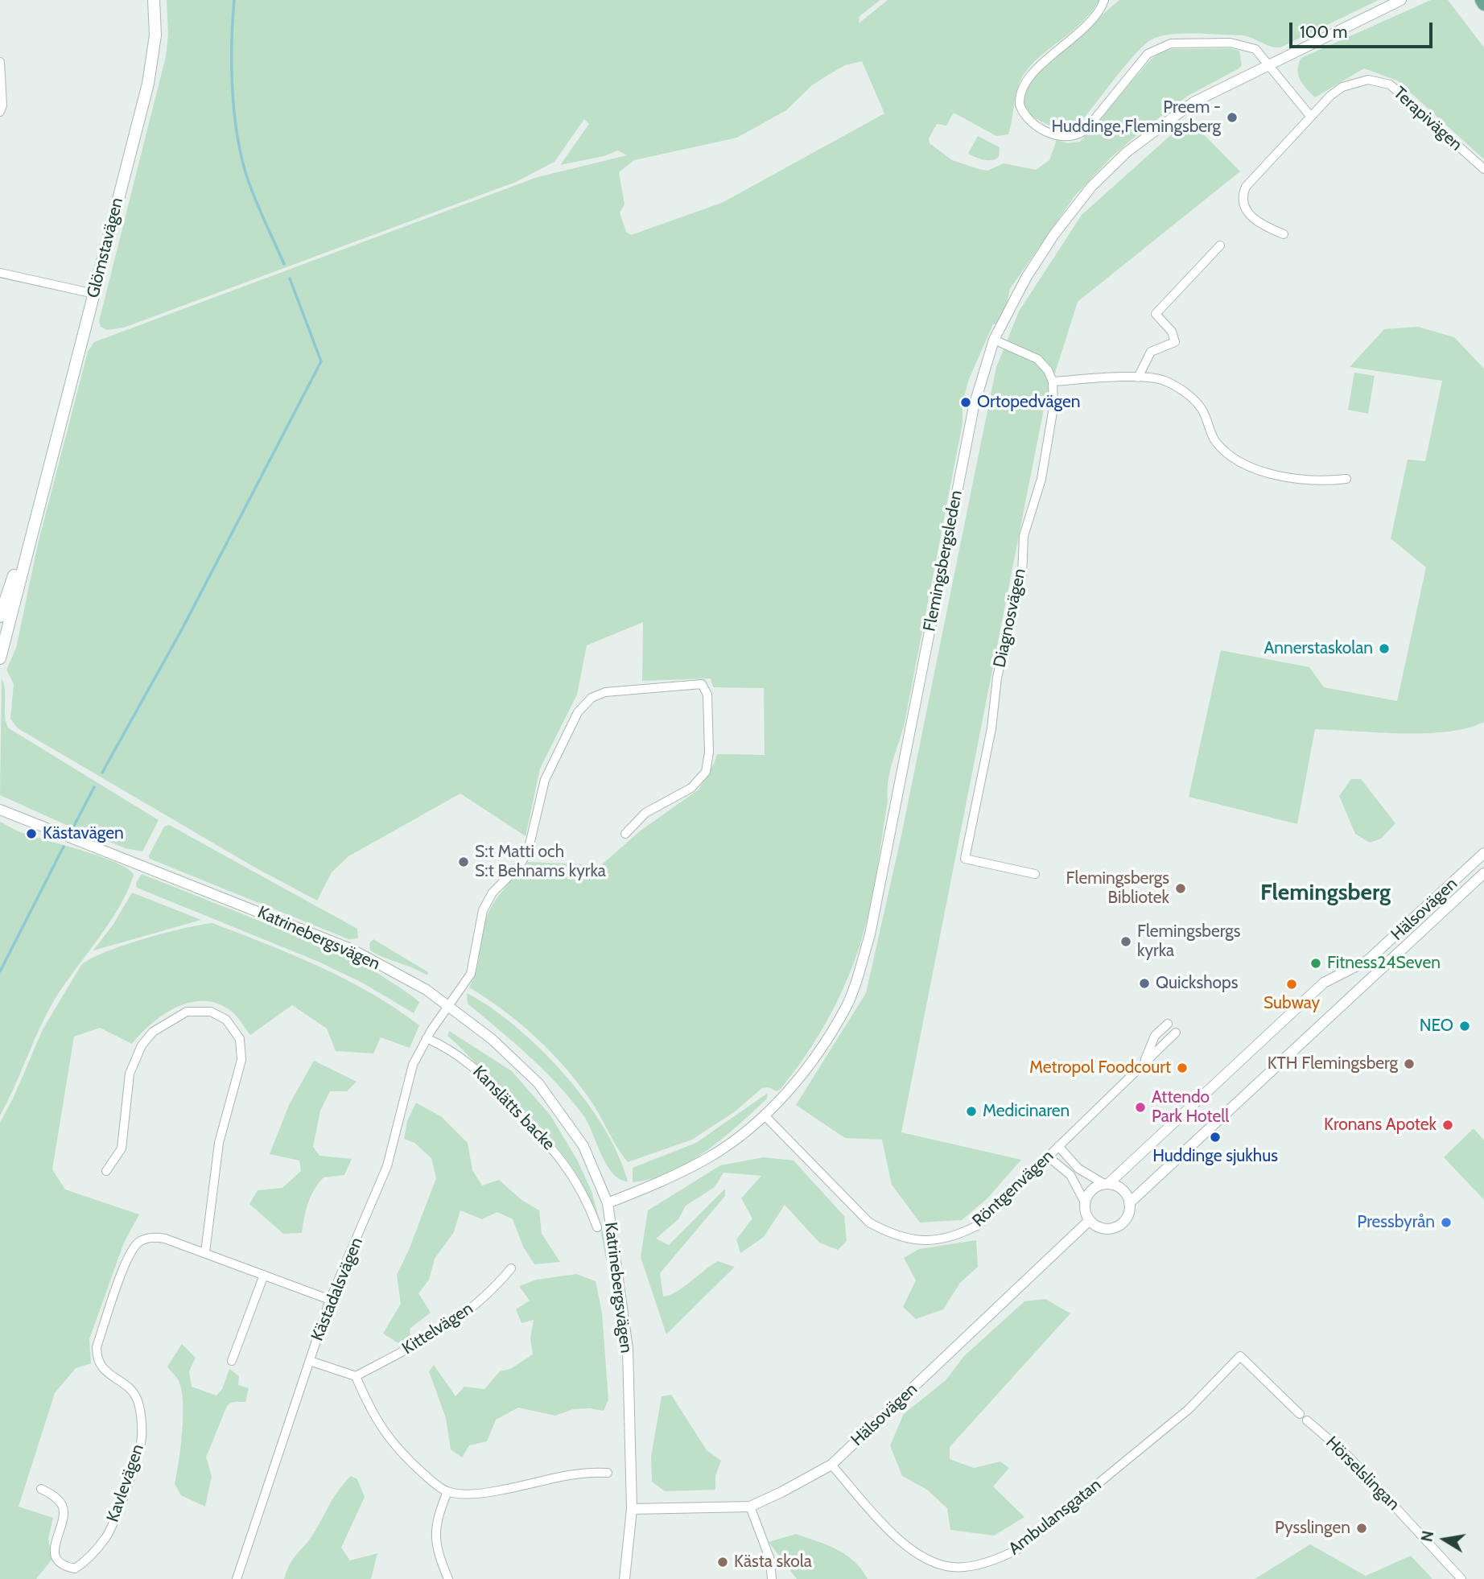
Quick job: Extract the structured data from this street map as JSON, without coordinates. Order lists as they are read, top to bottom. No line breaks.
{"streets":{"main road":["Glömstavägen"],"street":["Terapivägen","Flemingsbergsleden","Diagnosvägen","Hälsovägen","Katrinebergsvägen","Kanslätts backe","Röntgenvägen","Kästadalsvägen","Kittelvägen","Hörselslingan","Kavlevägen","Ambulansgatan"]},"crossings":[["Flemingsbergsleden","Katrinebergsvägen"],["Flemingsbergsleden","Röntgenvägen"],["Hälsovägen","Katrinebergsvägen"],["Hälsovägen","Ambulansgatan"],["Katrinebergsvägen","Kästadalsvägen"],["Kanslätts backe","Kästadalsvägen"],["Kästadalsvägen","Kavlevägen"]],"districts":["Flemingsberg"],"places":["Preem - Huddinge,Flemingsberg","Ortopedvägen","Annerstaskolan","Kästavägen","S:t Matti och S:t Behnams kyrka","Flemingsbergs Bibliotek","Flemingsbergs kyrka","Fitness24Seven","Quickshops","Subway","NEO","KTH Flemingsberg","Metropol Foodcourt","Attendo Park Hotell","Medicinaren","Kronans Apotek","Huddinge sjukhus","Pressbyrån","Pysslingen","Kästa skola"],"scale_bar":"100 m","north":"left"}
